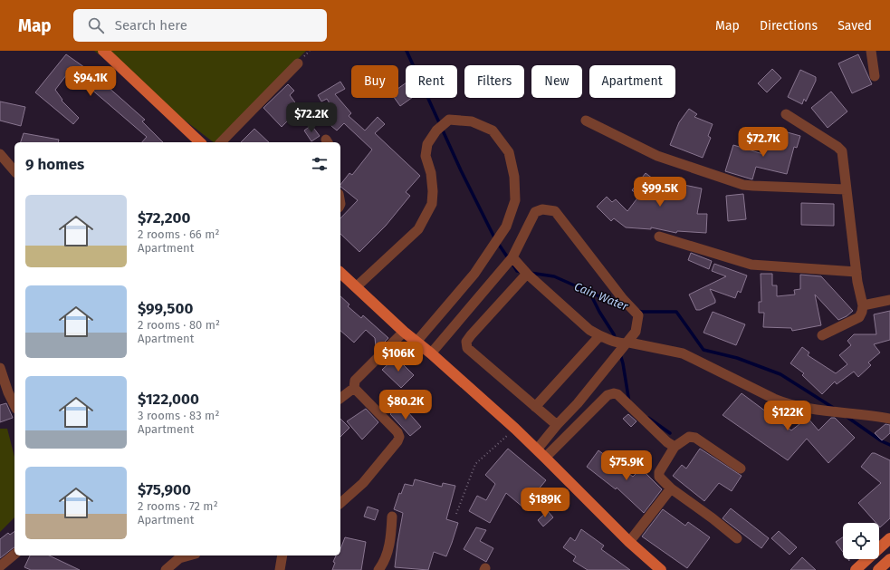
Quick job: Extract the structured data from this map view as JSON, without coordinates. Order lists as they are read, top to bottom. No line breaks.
{"water":["Cain Water"],"page":{"header":"Map","search":"Search here","nav":["Map","Directions","Saved"],"chip":["Buy","Rent","Filters","New","Apartment"],"price":["$94.1K","$72.2K","$72.7K","$99.5K","$106K","$80.2K","$122K","$75.9K","$189K"],"heading":"9 homes","list":[{"name":"$72,200","note":"2 rooms · 66 m² · Apartment"},{"name":"$99,500","note":"2 rooms · 80 m² · Apartment"},{"name":"$122,000","note":"3 rooms · 83 m² · Apartment"},{"name":"$75,900","note":"2 rooms · 72 m² · Apartment"}]}}
